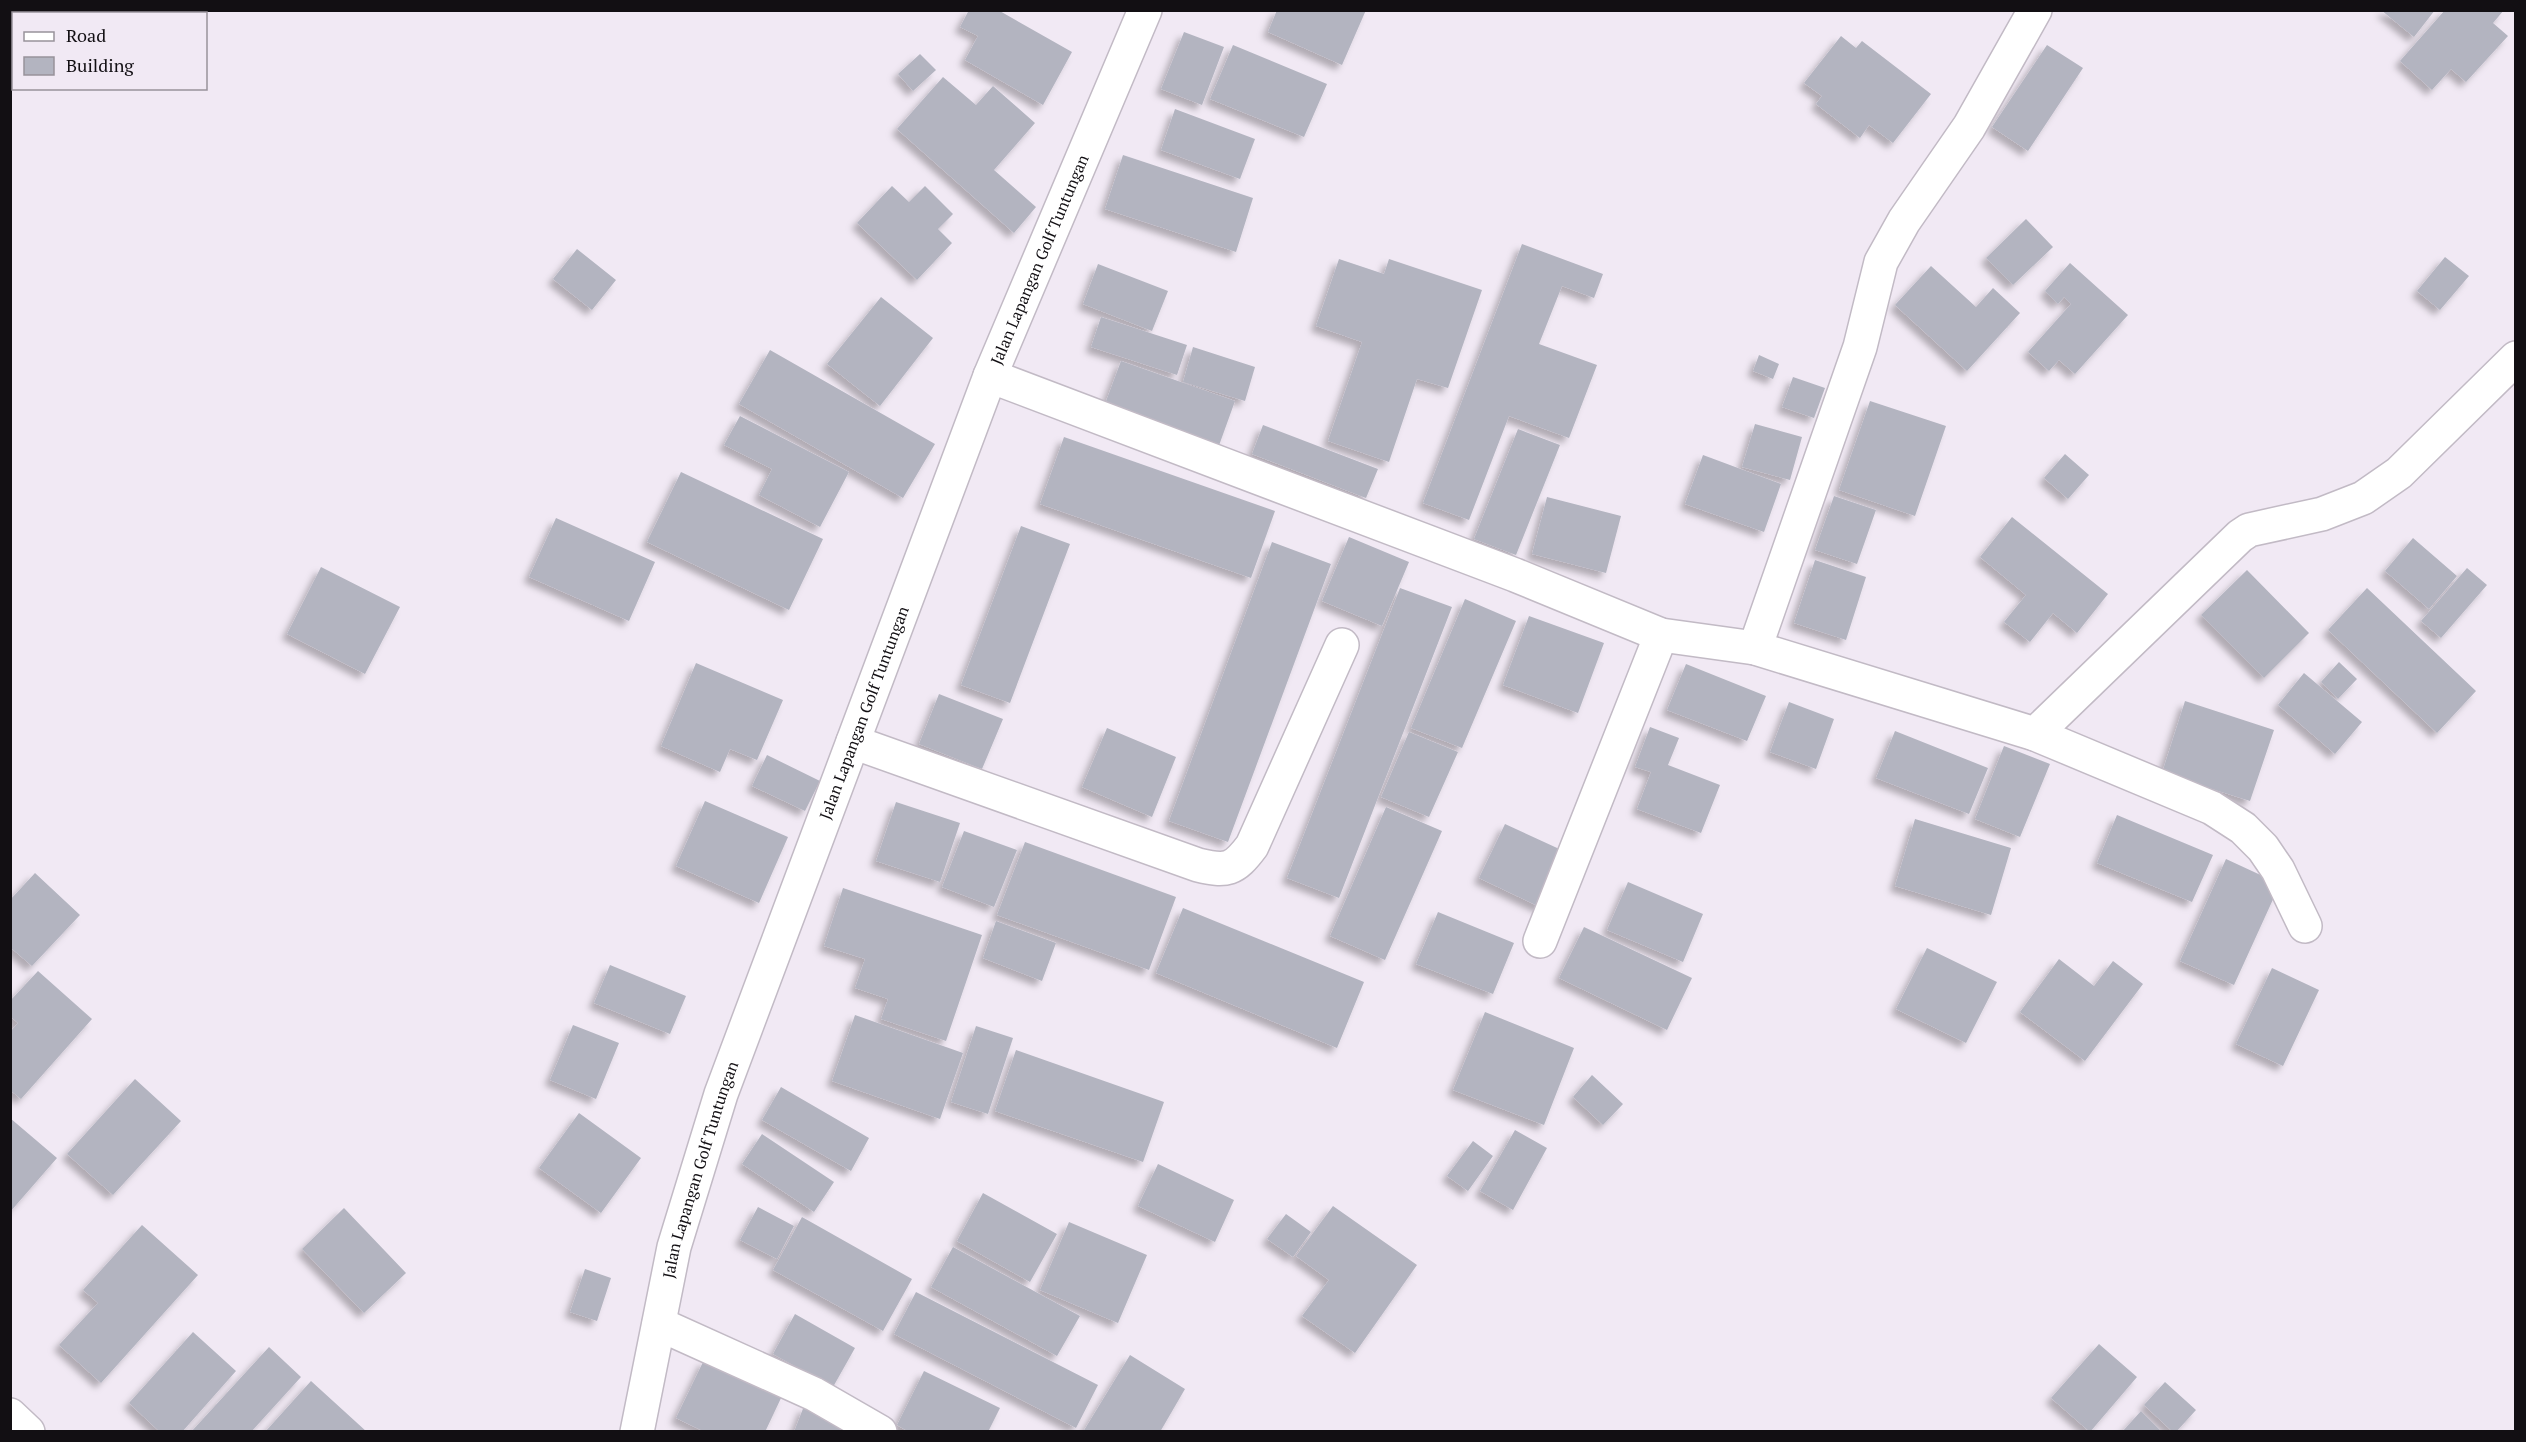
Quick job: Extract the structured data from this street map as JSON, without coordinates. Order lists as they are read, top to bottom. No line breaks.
{"streets":{"street":["Jalan Lapangan Golf Tuntungan"]},"legend":["Road","Building"]}
